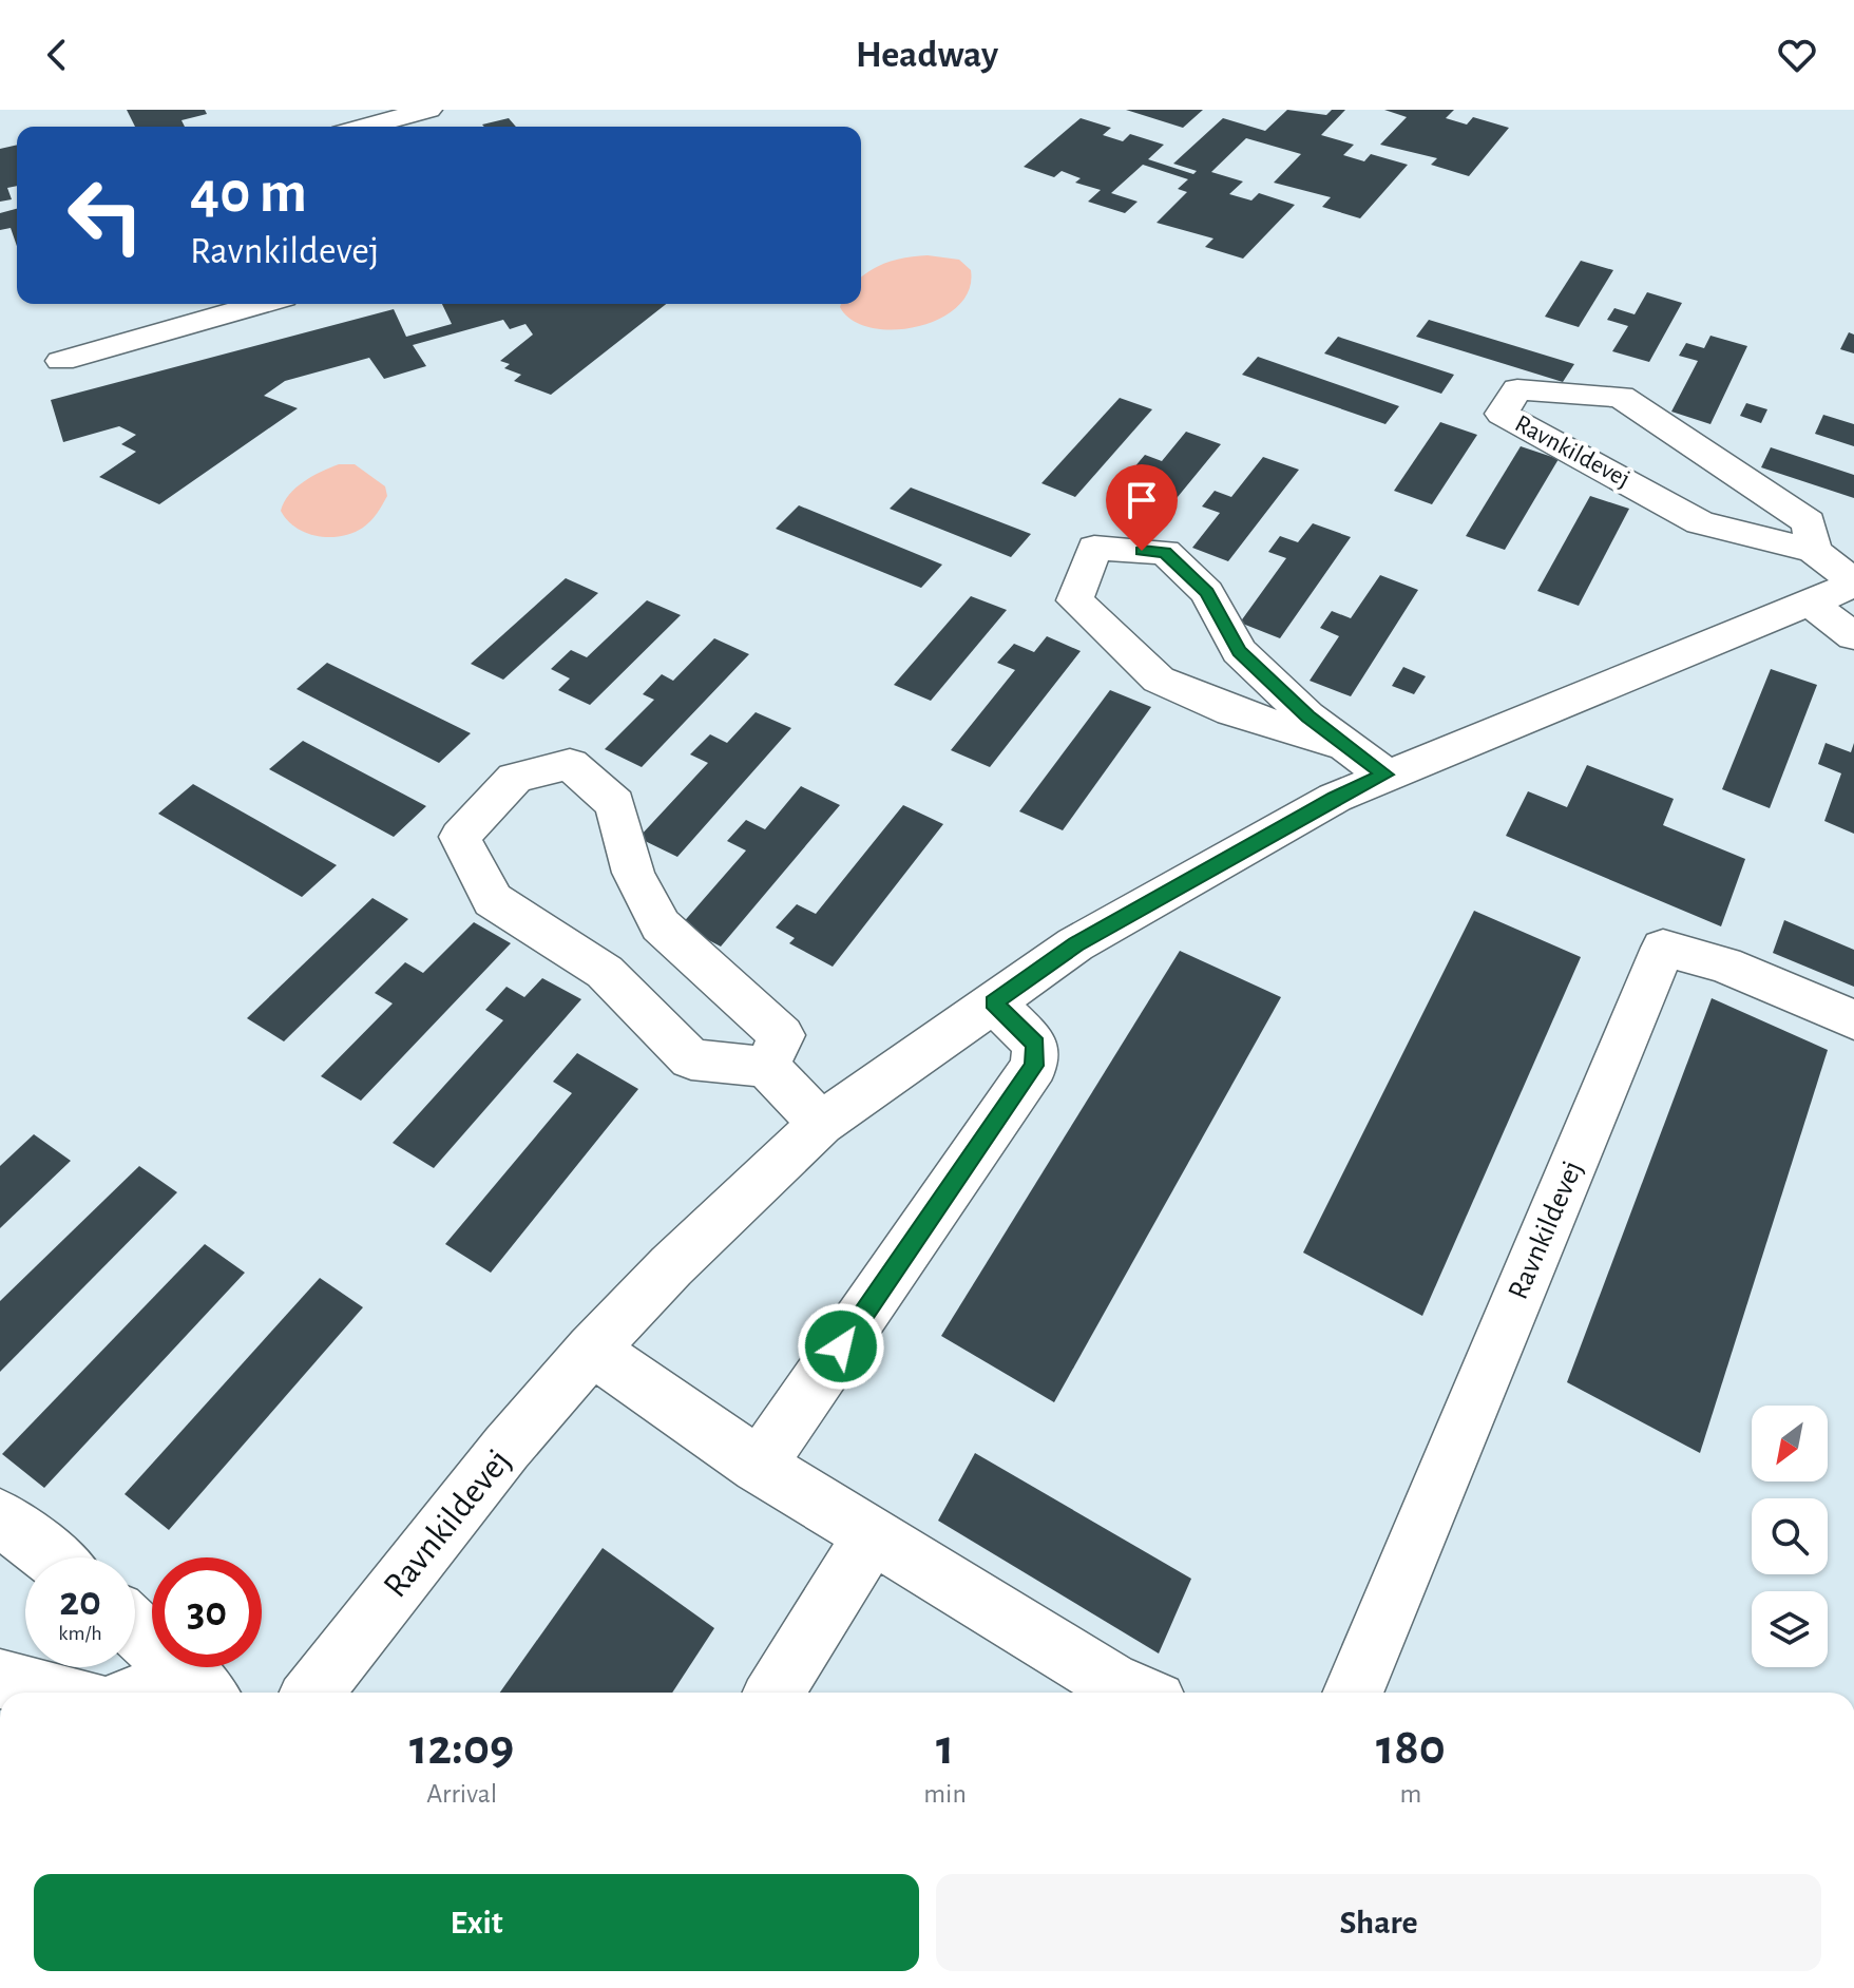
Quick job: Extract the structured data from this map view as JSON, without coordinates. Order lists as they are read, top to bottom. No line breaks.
{"streets":{"street":["Ravnkildevej"]},"north":"bottom left","page":{"header":"Headway","turn":["40 m","Ravnkildevej"],"speed":"20 km/h","limit":"30","eta":["12:09","Arrival","1","min","180","m"],"buttons":["Exit","Share"]}}
